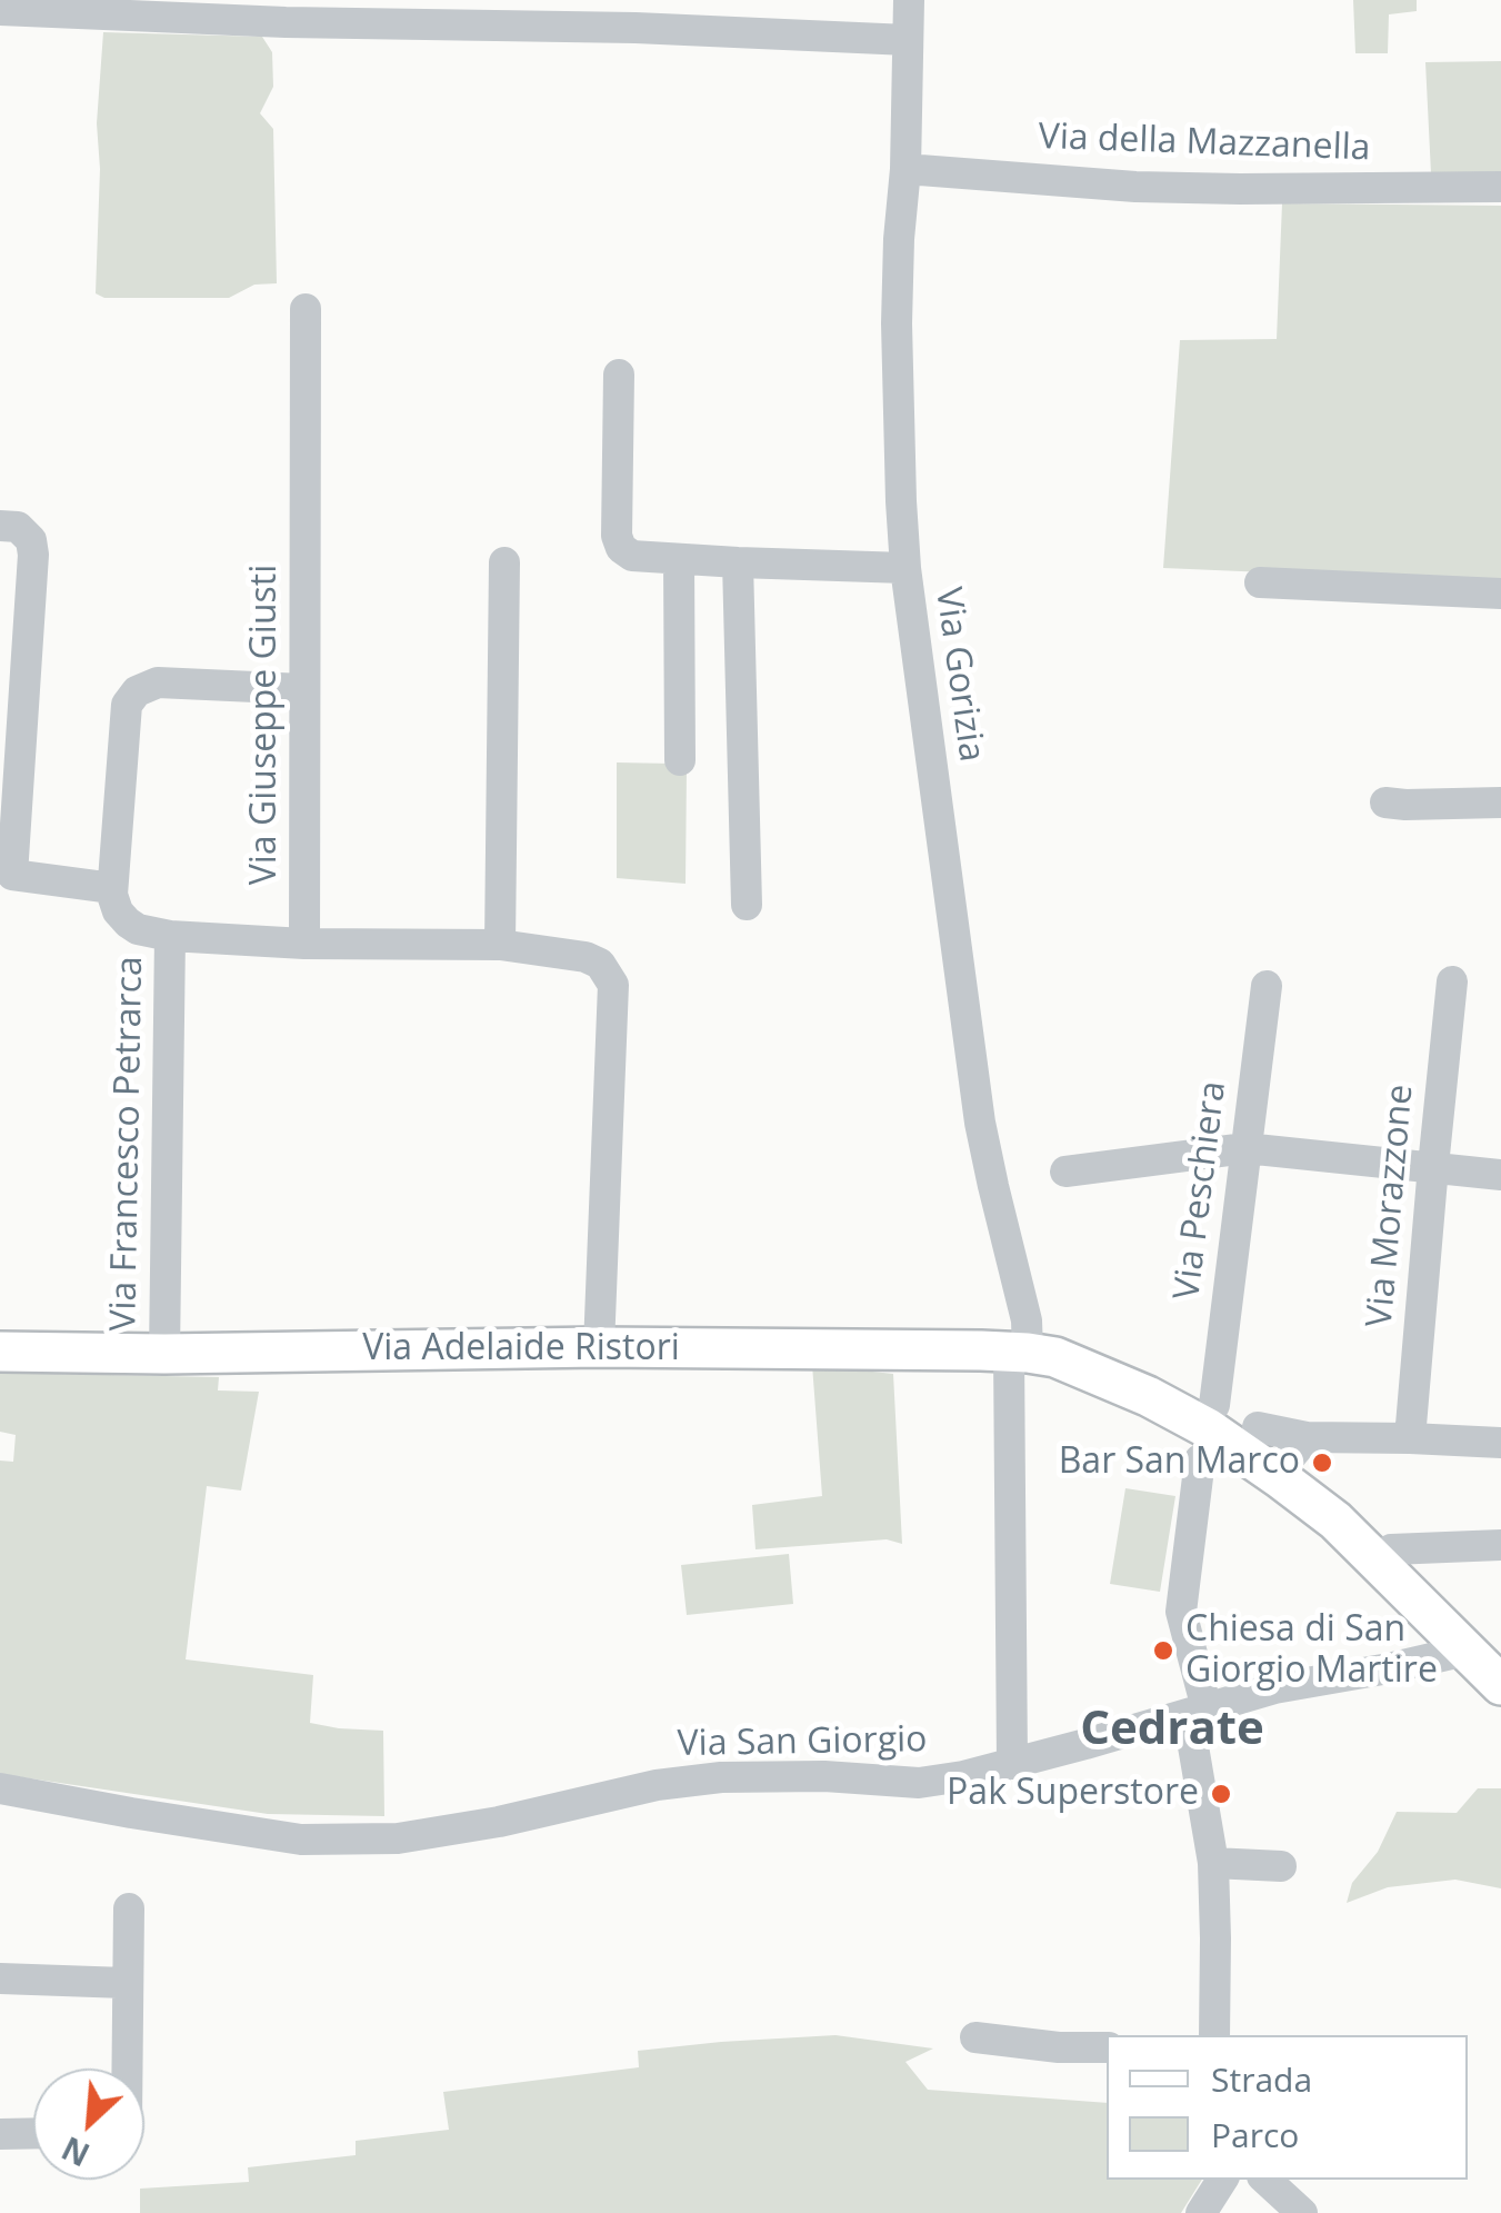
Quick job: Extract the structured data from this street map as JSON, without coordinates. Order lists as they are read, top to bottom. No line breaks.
{"streets":{"main road":["Via Adelaide Ristori"],"street":["Via della Mazzanella","Via Gorizia","Via Giuseppe Giusti","Via Francesco Petrarca","Via Peschiera","Via Morazzone","Via San Giorgio"]},"crossings":[["Via della Mazzanella","Via Gorizia"],["Via Gorizia","Via Adelaide Ristori"],["Via Gorizia","Via San Giorgio"],["Via Francesco Petrarca","Via Adelaide Ristori"]],"districts":["Cedrate"],"places":["Bar San Marco","Chiesa di San Giorgio Martire","Pak Superstore"],"legend":["Strada","Parco"],"north":"bottom left"}
